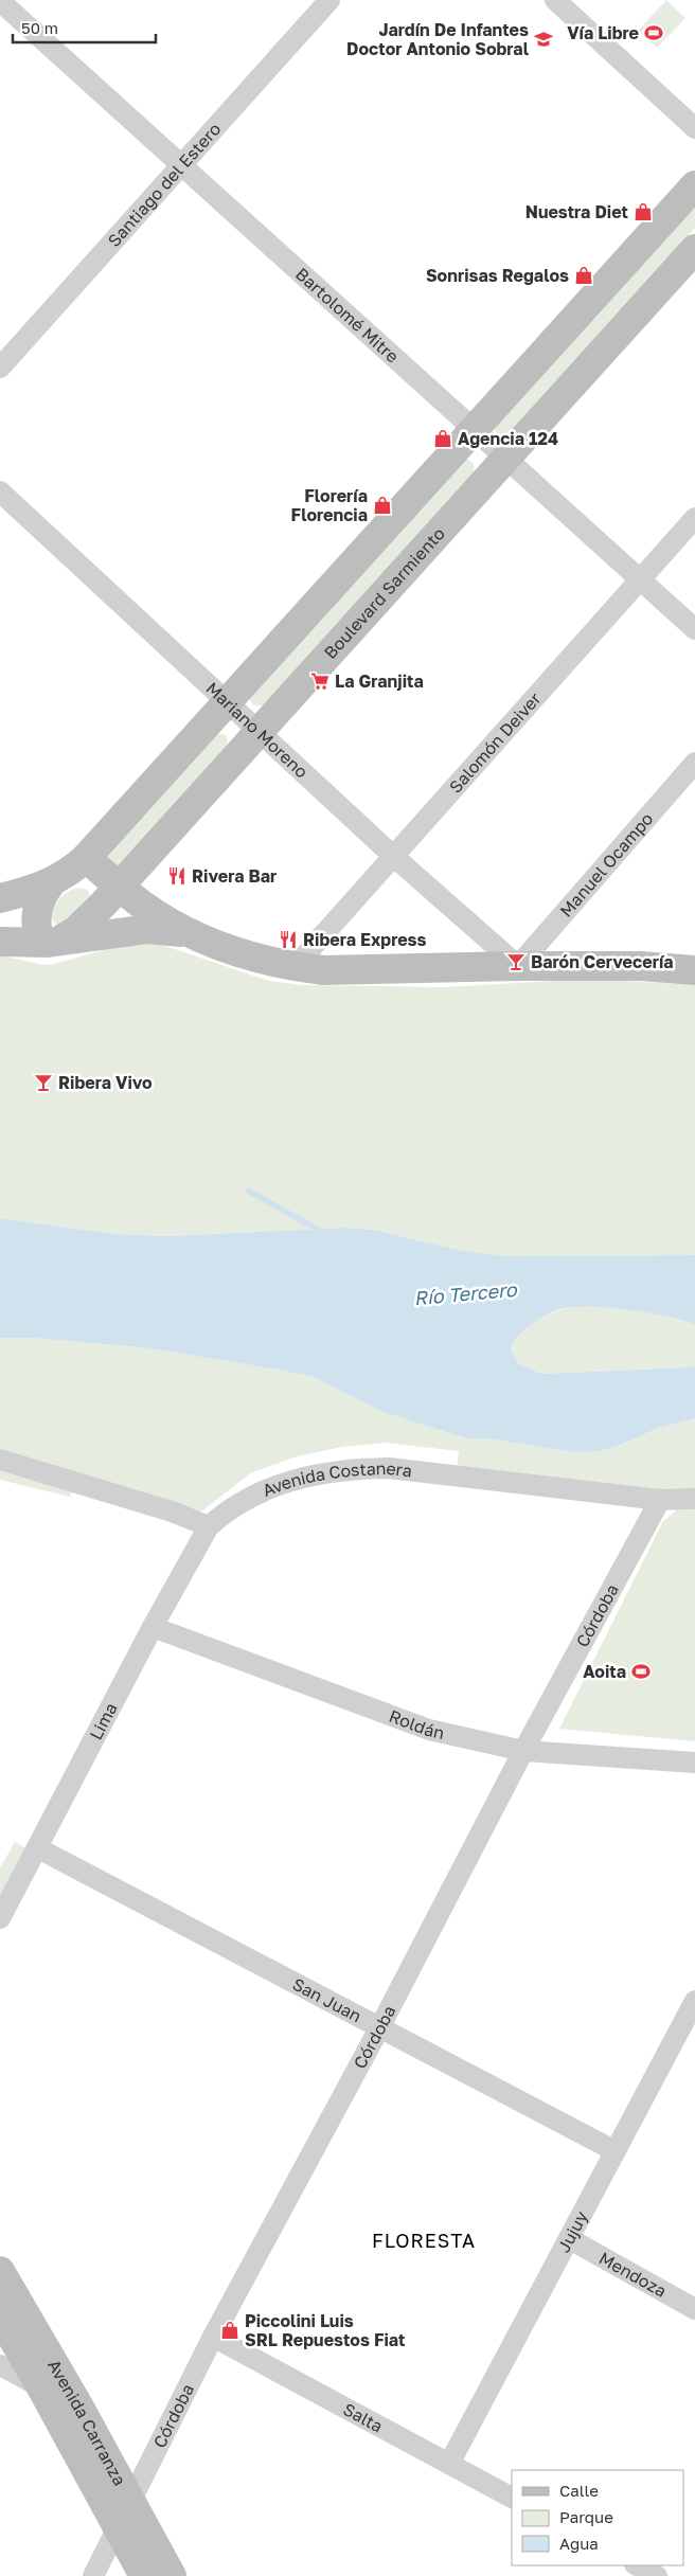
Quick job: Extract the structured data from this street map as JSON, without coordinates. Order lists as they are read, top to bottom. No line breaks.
{"streets":{"main road":["Boulevard Sarmiento","Avenida Carranza"],"street":["Santiago del Estero","Bartolomé Mitre","Mariano Moreno","Salomón Deiver","Manuel Ocampo","Avenida Costanera","Córdoba","Lima","Roldán","San Juan","Jujuy","Mendoza","Salta"]},"crossings":[["Santiago del Estero","Bartolomé Mitre"],["Bartolomé Mitre","Boulevard Sarmiento"],["Bartolomé Mitre","Salomón Deiver"],["Boulevard Sarmiento","Mariano Moreno"],["Mariano Moreno","Salomón Deiver"],["Mariano Moreno","Manuel Ocampo"],["Avenida Costanera","Córdoba"],["Avenida Costanera","Lima"],["Córdoba","Roldán"],["Córdoba","San Juan"],["Córdoba","Salta"],["Córdoba","Avenida Carranza"],["Lima","Roldán"],["Lima","San Juan"],["San Juan","Jujuy"],["Jujuy","Mendoza"],["Jujuy","Salta"]],"districts":["FLORESTA"],"water":["Río Tercero"],"places":{"sports":["Vía Libre","Aoita"],"school or university":["Jardín De Infantes Doctor Antonio Sobral"],"shop":["Nuestra Diet","Sonrisas Regalos","Agencia 124","Florería Florencia","Piccolini Luis SRL Repuestos Fiat"],"supermarket":["La Granjita"],"restaurant":["Rivera Bar","Ribera Express"],"bar":["Barón Cervecería","Ribera Vivo"]},"legend":["Calle","Parque","Agua"],"scale_bar":"50 m"}
